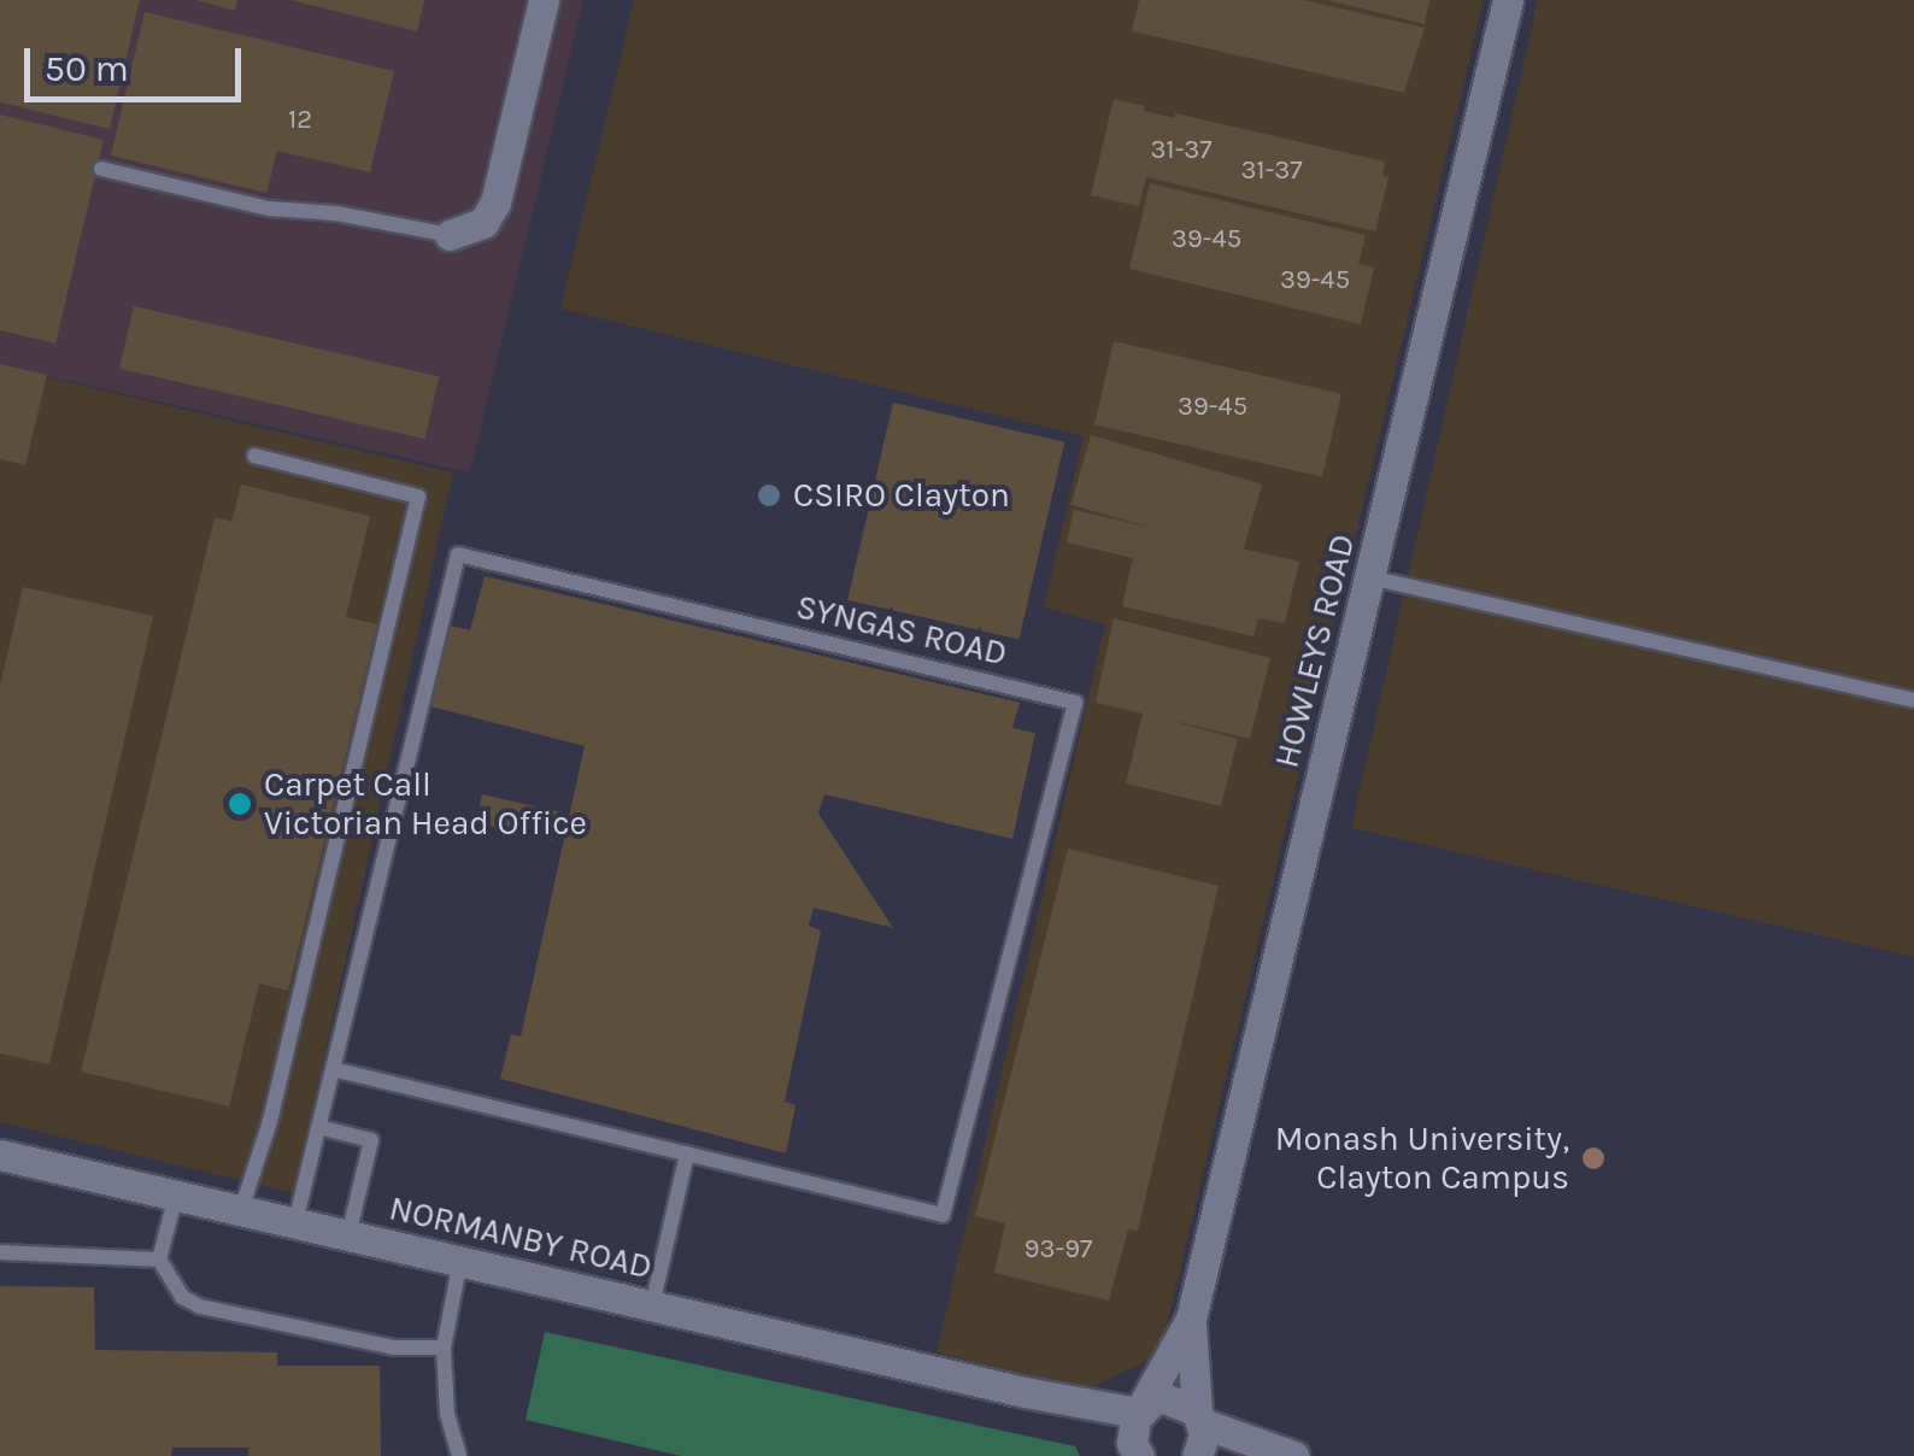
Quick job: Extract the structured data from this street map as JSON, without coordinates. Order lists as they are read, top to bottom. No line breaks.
{"streets":{"street":["HOWLEYS ROAD","NORMANBY ROAD"],"lane":["SYNGAS ROAD"]},"crossings":[["SYNGAS ROAD","NORMANBY ROAD"],["HOWLEYS ROAD","NORMANBY ROAD"]],"places":["CSIRO Clayton","Carpet Call Victorian Head Office","Monash University, Clayton Campus"],"house_numbers":["12","31-37","31-37","39-45","39-45","39-45","93-97"],"scale_bar":"50 m"}
